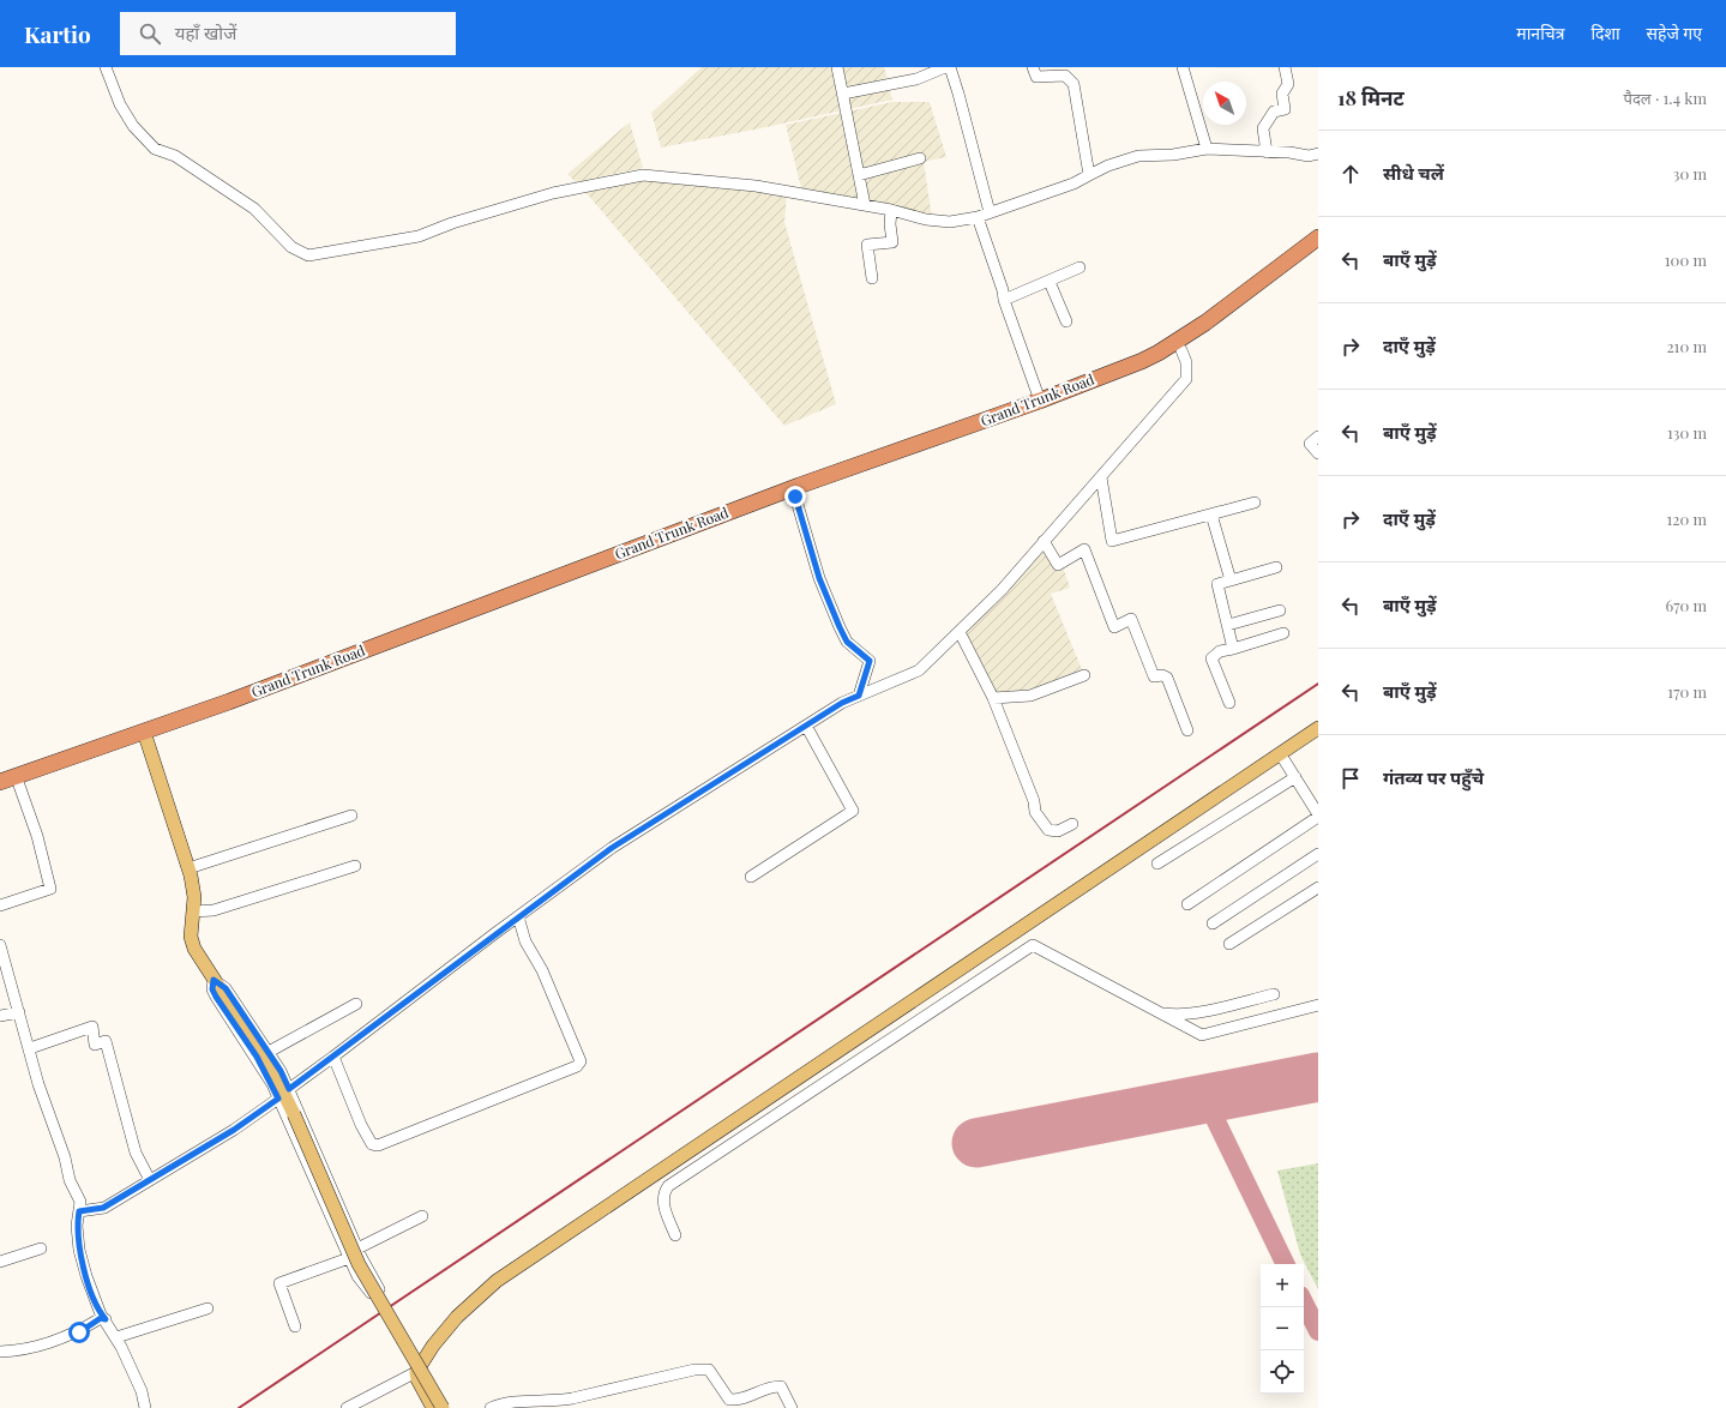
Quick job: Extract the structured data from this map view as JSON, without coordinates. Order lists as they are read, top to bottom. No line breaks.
{"streets":{"highway":["Grand Trunk Road"]},"north":"top left","page":{"header":"Kartio","search":"यहाँ खोजें","nav":["मानचित्र","दिशा","सहेजे गए"],"heading":["18 मिनट","पैदल · 1.4 km"],"list":[["सीधे चलें","30 m"],["बाएँ मुड़ें","100 m"],["दाएँ मुड़ें","210 m"],["बाएँ मुड़ें","130 m"],["दाएँ मुड़ें","120 m"],["बाएँ मुड़ें","670 m"],["बाएँ मुड़ें","170 m"],"गंतव्य पर पहुँचे"],"map_buttons":["+","−"]}}
